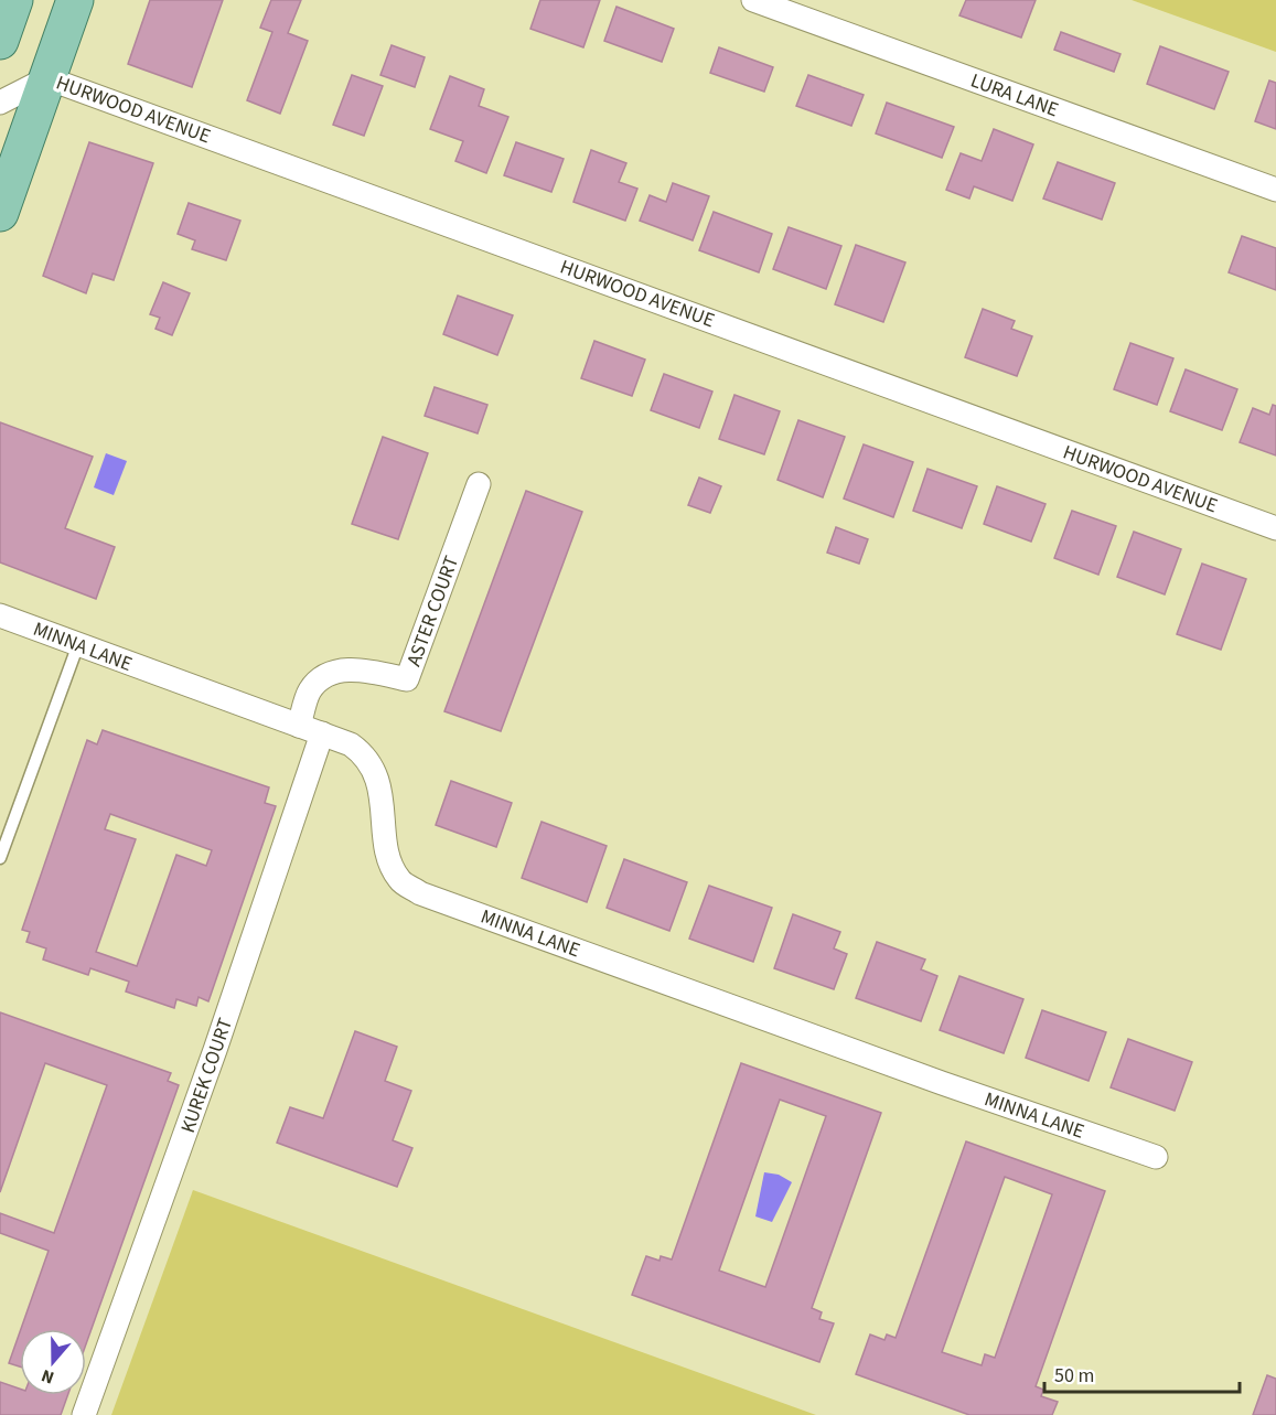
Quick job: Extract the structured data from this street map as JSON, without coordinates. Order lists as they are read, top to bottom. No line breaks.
{"streets":{"street":["LURA LANE","HURWOOD AVENUE","ASTER COURT","MINNA LANE","KUREK COURT"]},"crossings":[["ASTER COURT","MINNA LANE"],["MINNA LANE","KUREK COURT"]],"scale_bar":"50 m","north":"bottom"}
